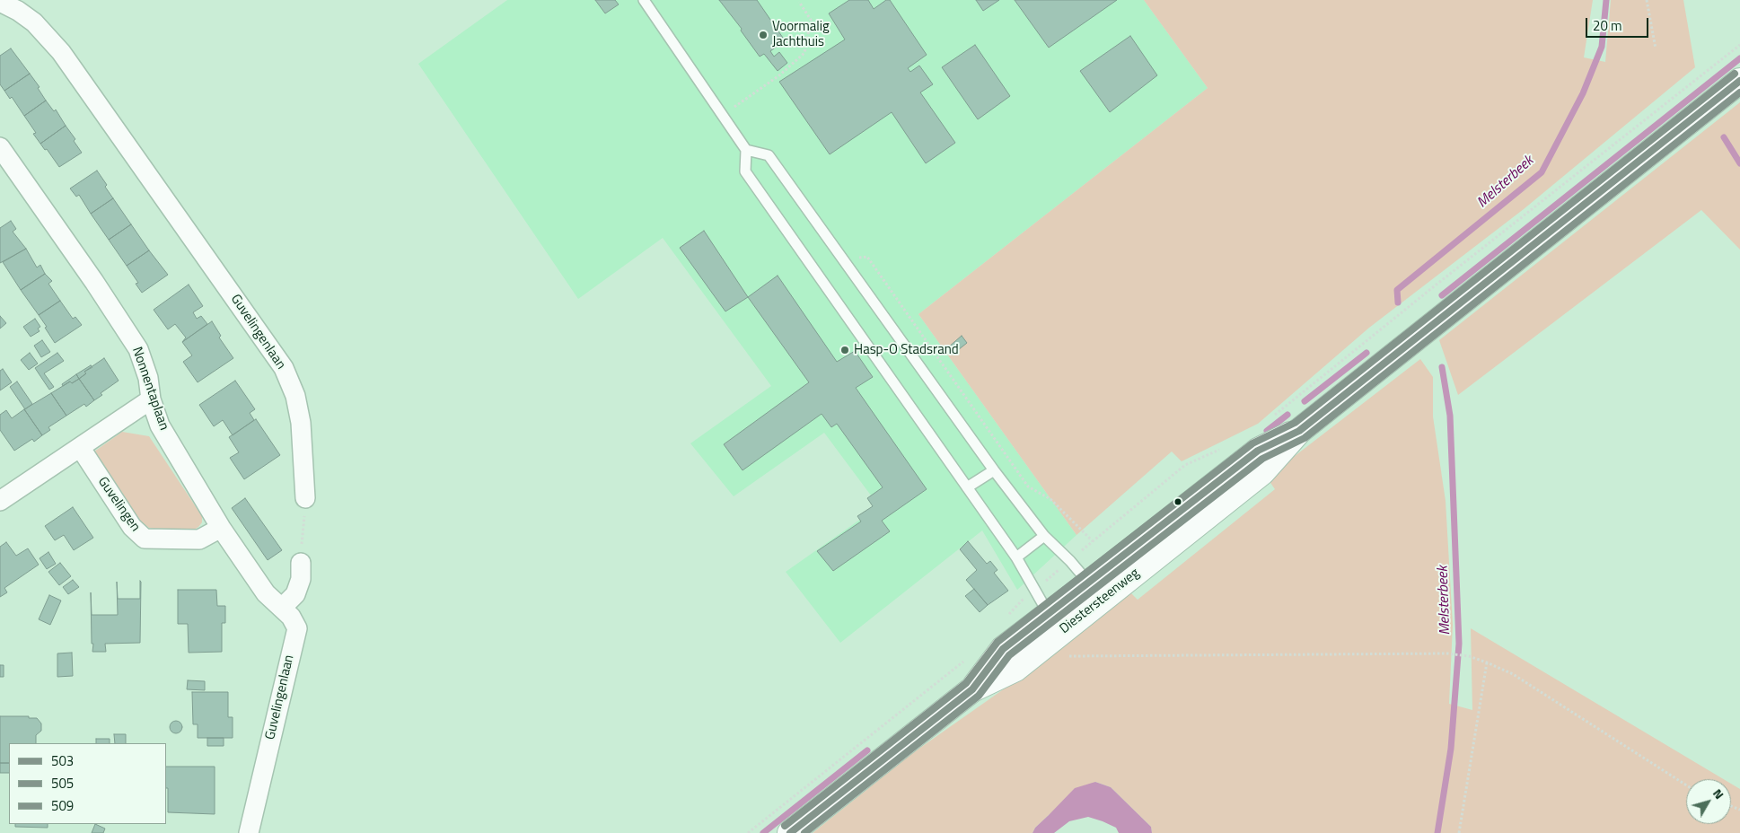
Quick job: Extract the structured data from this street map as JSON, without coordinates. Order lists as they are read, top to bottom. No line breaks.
{"streets":{"main road":["Diestersteenweg"],"street":["Guvelingenlaan","Nonnentaplaan","Guvelingen"]},"crossings":[["Guvelingenlaan","Nonnentaplaan"],["Nonnentaplaan","Guvelingen"]],"water":["Melsterbeek"],"places":["Voormalig Jachthuis","Hasp-O Stadsrand"],"lines":["transit line 509","transit line 503","transit line 505"],"legend":["503","505","509"],"scale_bar":"20 m","north":"top right"}
